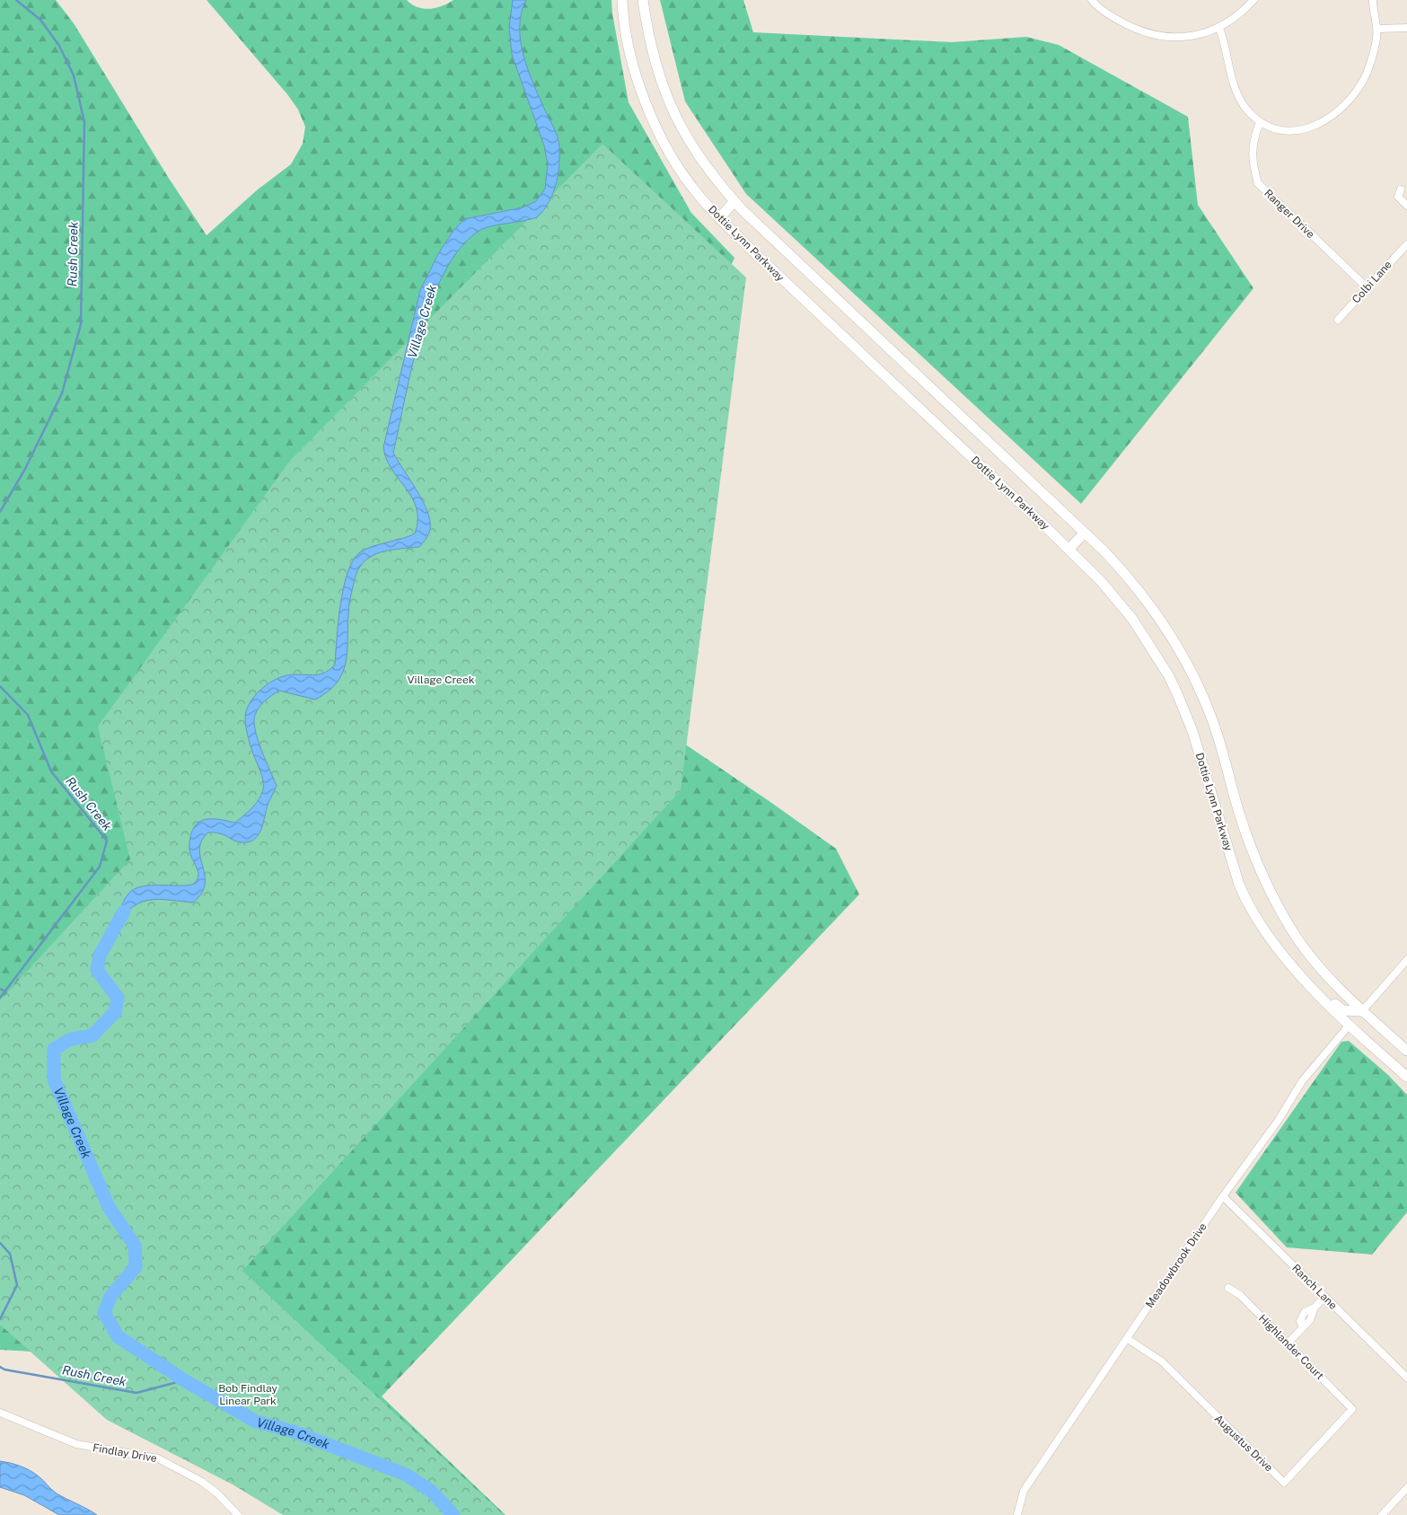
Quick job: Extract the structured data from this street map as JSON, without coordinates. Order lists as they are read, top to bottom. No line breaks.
{"streets":{"main road":["Dottie Lynn Parkway"],"street":["Ranger Drive","Colbi Lane","Meadowbrook Drive","Ranch Lane","Highlander Court","Augustus Drive","Findlay Drive"]},"crossings":[["Ranger Drive","Colbi Lane"],["Dottie Lynn Parkway","Meadowbrook Drive"],["Meadowbrook Drive","Ranch Lane"],["Meadowbrook Drive","Augustus Drive"],["Highlander Court","Augustus Drive"]],"water":["Rush Creek","Village Creek"],"parks":["Village Creek","Bob Findlay Linear Park"]}
